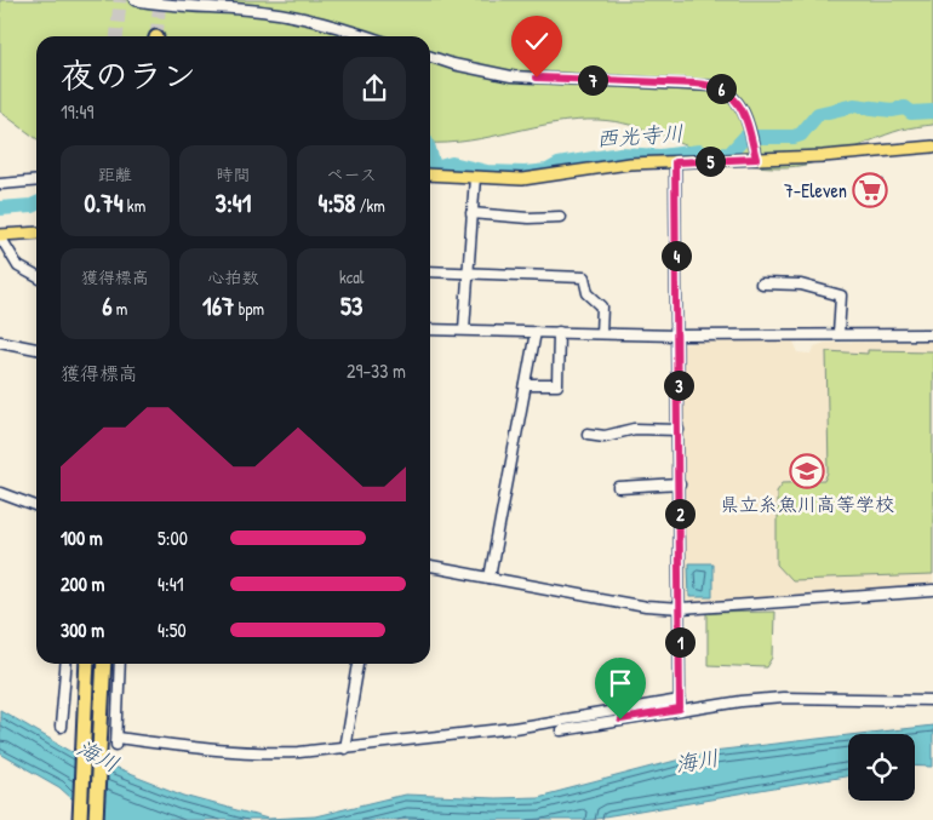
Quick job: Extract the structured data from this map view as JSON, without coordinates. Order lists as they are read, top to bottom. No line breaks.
{"water":["西光寺川","海川"],"places":{"supermarket":["7-Eleven"],"school or university":["県立糸魚川高等学校"]},"page":{"heading":["夜のラン","19:49"],"pins":["7","6","5","4","3","2","1"],"stats":[["距離","0.74 km"],["時間","3:41"],["ペース","4:58 /km"],["獲得標高","6 m"],["心拍数","167 bpm"],["kcal","53"]],"chart":["獲得標高","29–33 m"],"list":[{"name":"100 m","note":"5:00"},{"name":"200 m","note":"4:41"},{"name":"300 m","note":"4:50"}]}}
